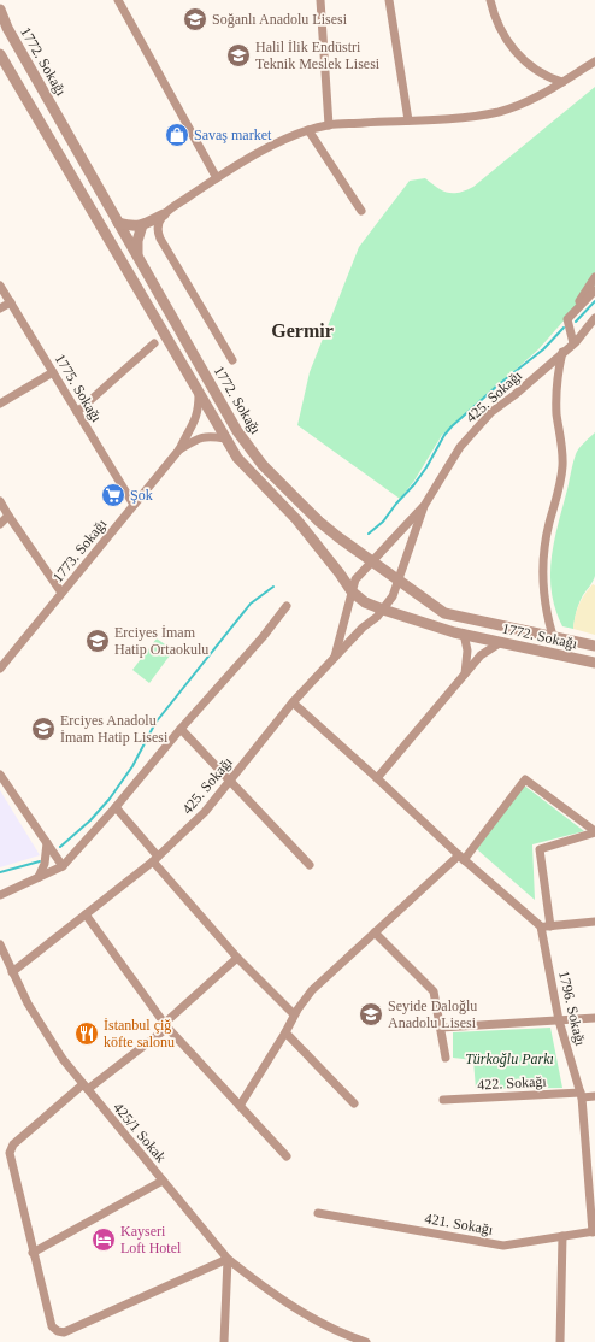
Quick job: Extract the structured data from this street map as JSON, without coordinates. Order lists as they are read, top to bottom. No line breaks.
{"streets":{"street":["1772. Sokağı","1775. Sokağı","425. Sokağı","1773. Sokağı","1796. Sokağı","422. Sokağı","425/1 Sokak","421. Sokağı"]},"crossings":[["1772. Sokağı","425. Sokağı"],["1772. Sokağı","1773. Sokağı"],["1775. Sokağı","1773. Sokağı"],["425. Sokağı","425/1 Sokak"],["1796. Sokağı","422. Sokağı"],["1796. Sokağı","421. Sokağı"]],"districts":["Germir"],"parks":["Türkoğlu Parkı"],"places":{"school or university":["Soğanlı Anadolu Lisesi","Halil İlik Endüstri Teknik Meslek Lisesi","Erciyes İmam Hatip Ortaokulu","Erciyes Anadolu İmam Hatip Lisesi","Seyide Daloğlu Anadolu Lisesi"],"shop":["Savaş market"],"supermarket":["Şok"],"restaurant":["İstanbul çiğ köfte salonu"],"hotel":["Kayseri Loft Hotel"]}}
